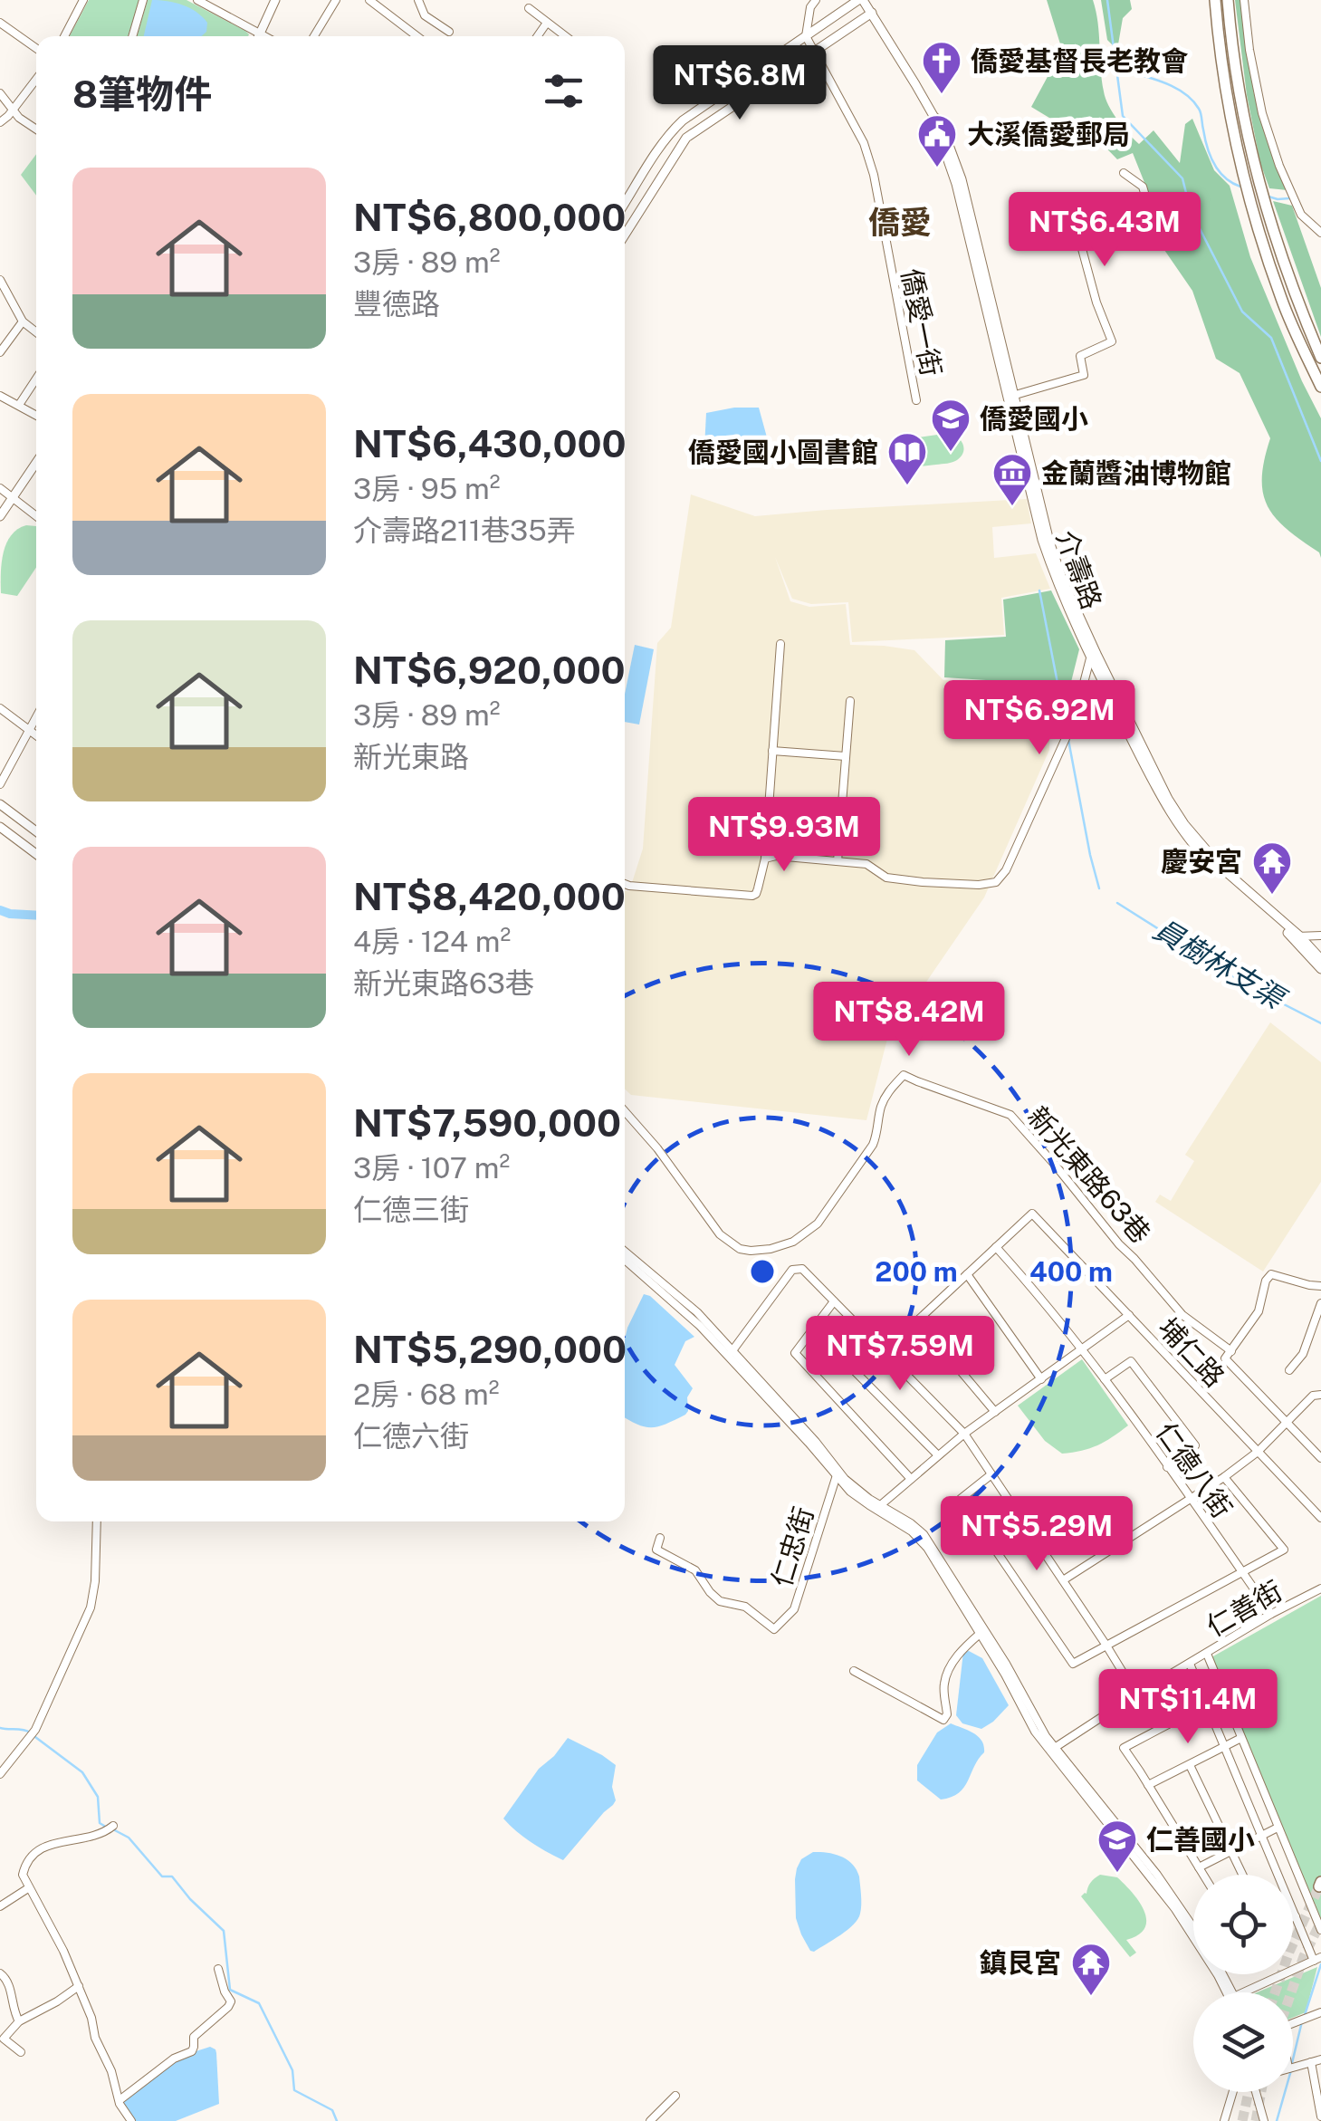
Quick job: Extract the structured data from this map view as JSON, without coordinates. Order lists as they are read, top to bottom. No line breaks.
{"streets":{"main road":["介壽路"],"street":["僑愛一街","新光東路63巷","埔仁路","仁德八街","仁忠街","仁善街"]},"crossings":[["埔仁路","仁德八街"],["仁德八街","仁善街"]],"districts":["僑愛"],"water":["員樹林支渠"],"places":{"church":["僑愛基督長老教會"],"public building":["大溪僑愛郵局"],"school or university":["僑愛國小","仁善國小"],"library":["僑愛國小圖書館"],"museum":["金蘭醬油博物館"],"temple":["慶安宮","鎮艮宮"]},"page":{"heading":"8筆物件","price":["NT$6.8M","NT$6.43M","NT$6.92M","NT$9.93M","NT$8.42M","NT$7.59M","NT$5.29M","NT$11.4M"],"list":[{"name":"NT$6,800,000","note":"3房 · 89 m² · 豐德路"},{"name":"NT$6,430,000","note":"3房 · 95 m² · 介壽路211巷35弄"},{"name":"NT$6,920,000","note":"3房 · 89 m² · 新光東路"},{"name":"NT$8,420,000","note":"4房 · 124 m² · 新光東路63巷"},{"name":"NT$7,590,000","note":"3房 · 107 m² · 仁德三街"},{"name":"NT$5,290,000","note":"2房 · 68 m² · 仁德六街"}]},"rings":["200 m","400 m"]}
